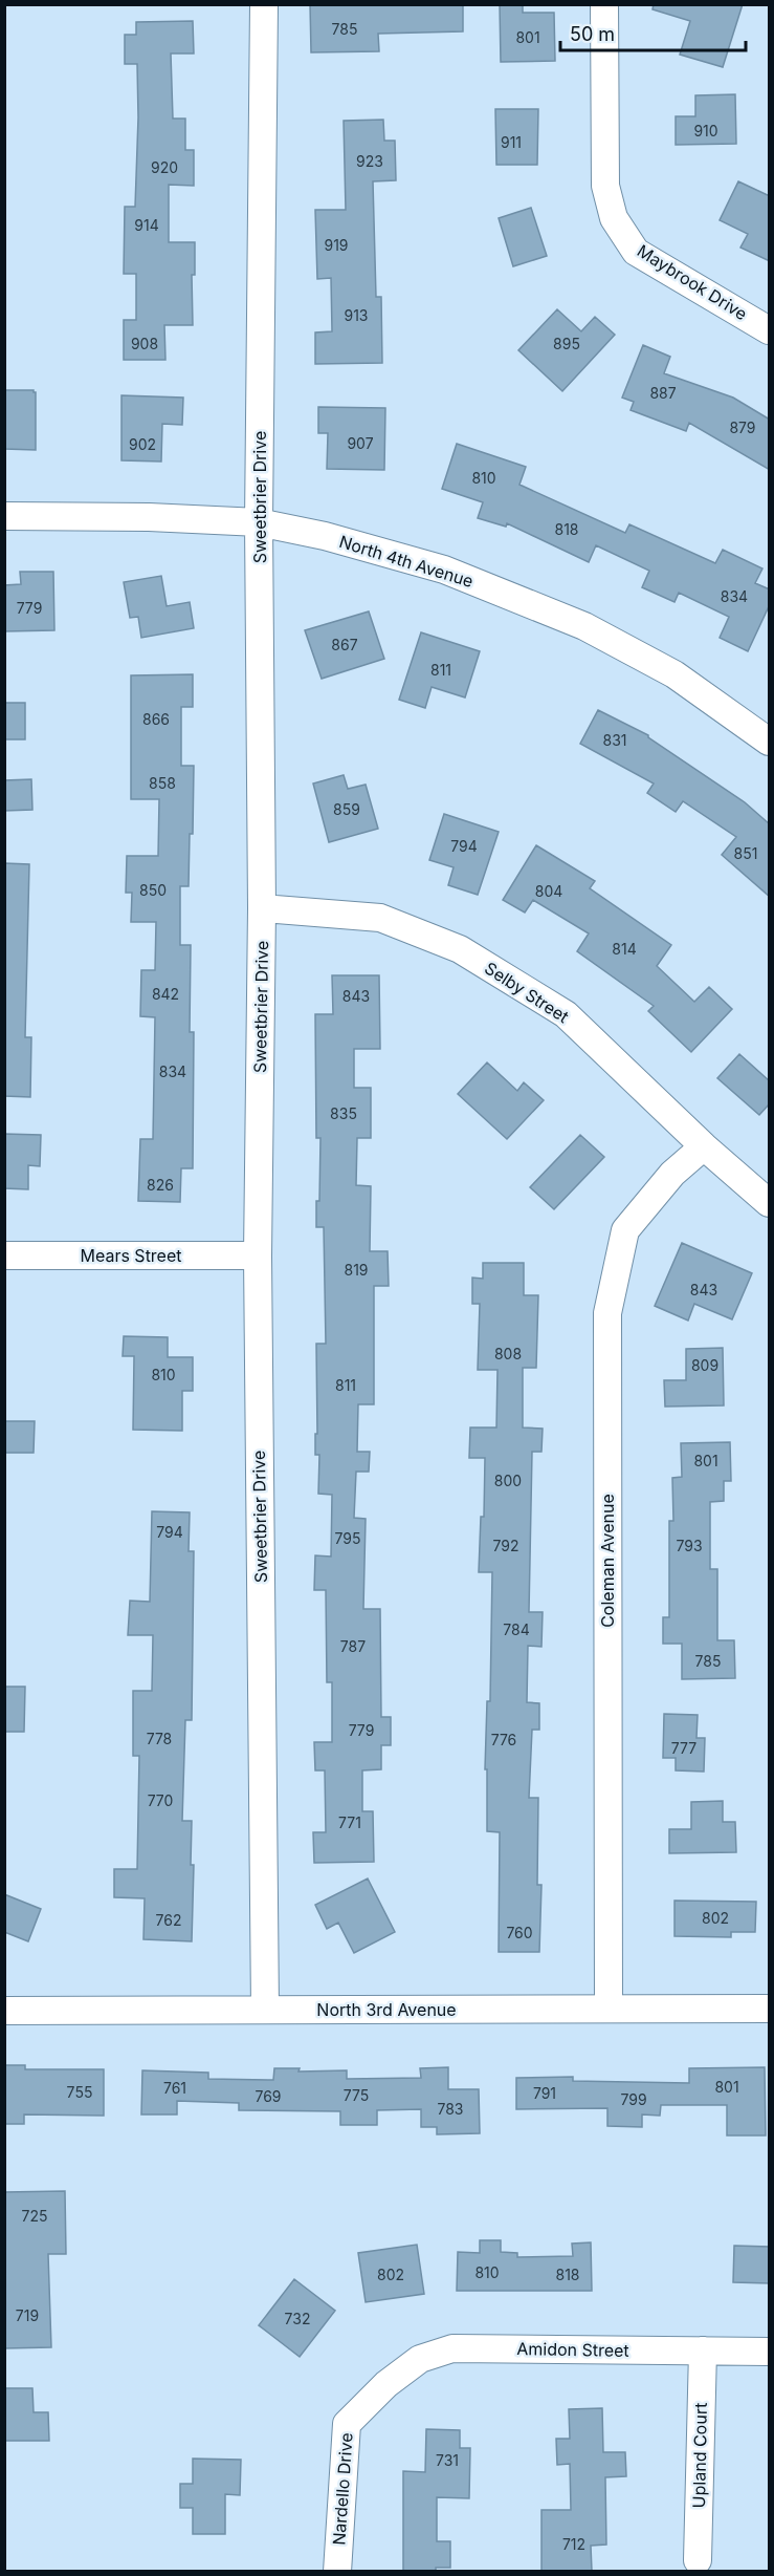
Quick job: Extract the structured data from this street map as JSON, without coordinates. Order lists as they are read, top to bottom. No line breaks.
{"streets":{"street":["Maybrook Drive","Sweetbrier Drive","North 4th Avenue","Selby Street","Mears Street","Coleman Avenue","North 3rd Avenue","Amidon Street","Upland Court","Nardello Drive"]},"crossings":[["Sweetbrier Drive","North 4th Avenue"],["Sweetbrier Drive","Selby Street"],["Sweetbrier Drive","Mears Street"],["Sweetbrier Drive","North 3rd Avenue"],["Selby Street","Coleman Avenue"],["Coleman Avenue","North 3rd Avenue"],["Amidon Street","Upland Court"],["Amidon Street","Nardello Drive"]],"house_numbers":["785","801","910","911","923","920","914","919","913","908","895","887","879","907","902","810","818","834","779","867","811","866","831","858","859","794","851","850","804","814","842","843","834","835","826","819","843","808","809","810","811","801","800","794","795","792","793","784","787","785","779","778","776","777","770","771","802","762","760","801","761","755","791","775","769","799","783","725","810","802","818","719","732","731","712"],"scale_bar":"50 m"}
